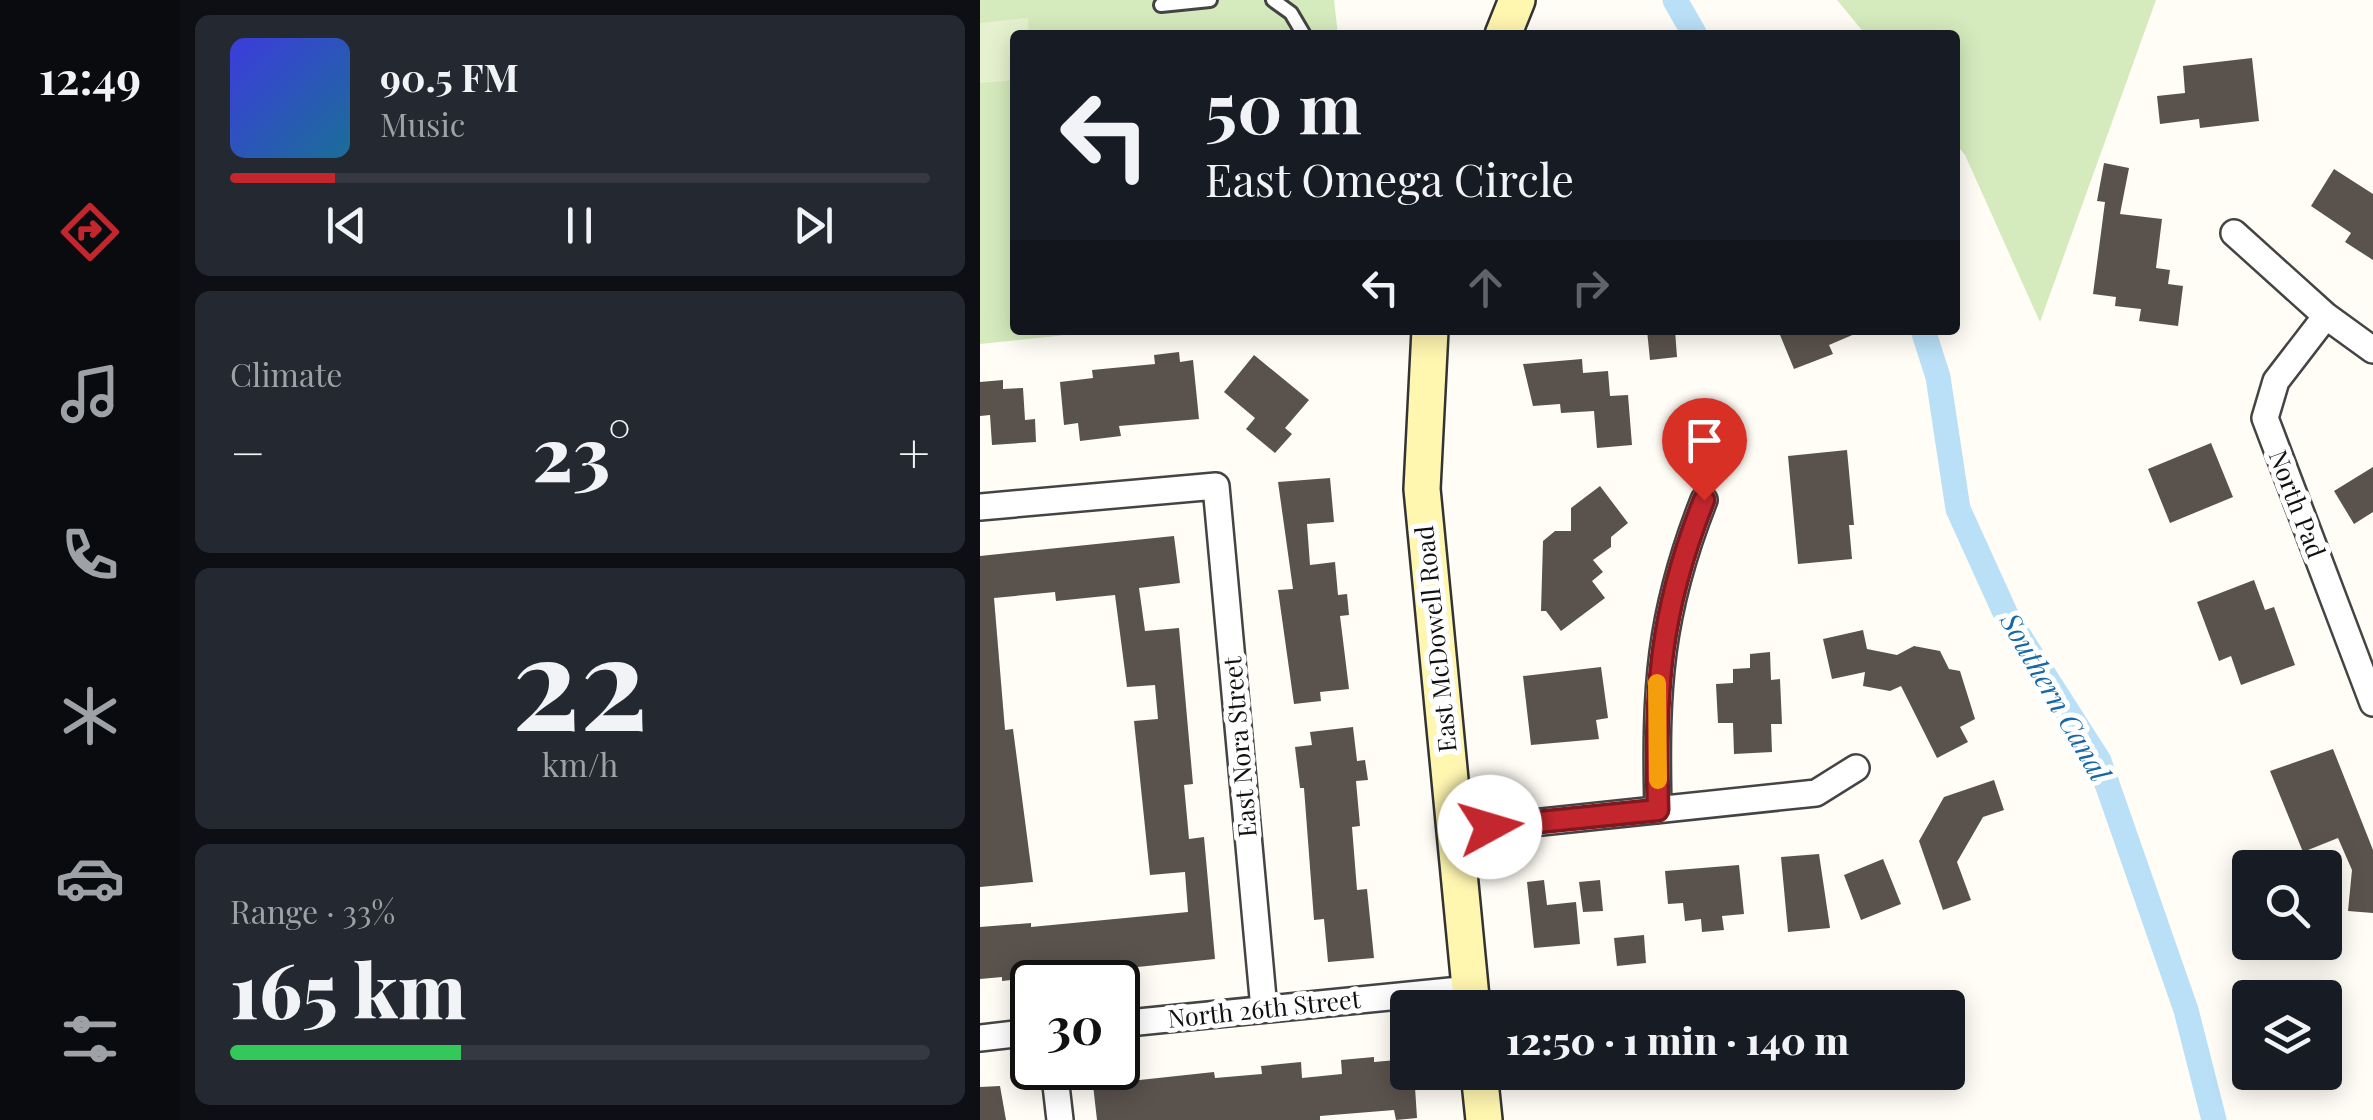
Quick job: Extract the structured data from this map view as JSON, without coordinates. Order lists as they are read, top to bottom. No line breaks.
{"streets":{"main road":["East McDowell Road"],"street":["North Pad","East Nora Street","North 26th Street"]},"crossings":[["East Nora Street","North 26th Street"]],"water":["Southern Canal"],"page":{"tabs":"12:49","turn":["50 m","East Omega Circle"],"song":["90.5 FM","Music"],"tile":["Climate",["22","km/h"],["Range · 33%","165 km"]],"heat":["−","23°","+"],"limit":"30","trip":"12:50 · 1 min · 140 m"}}
